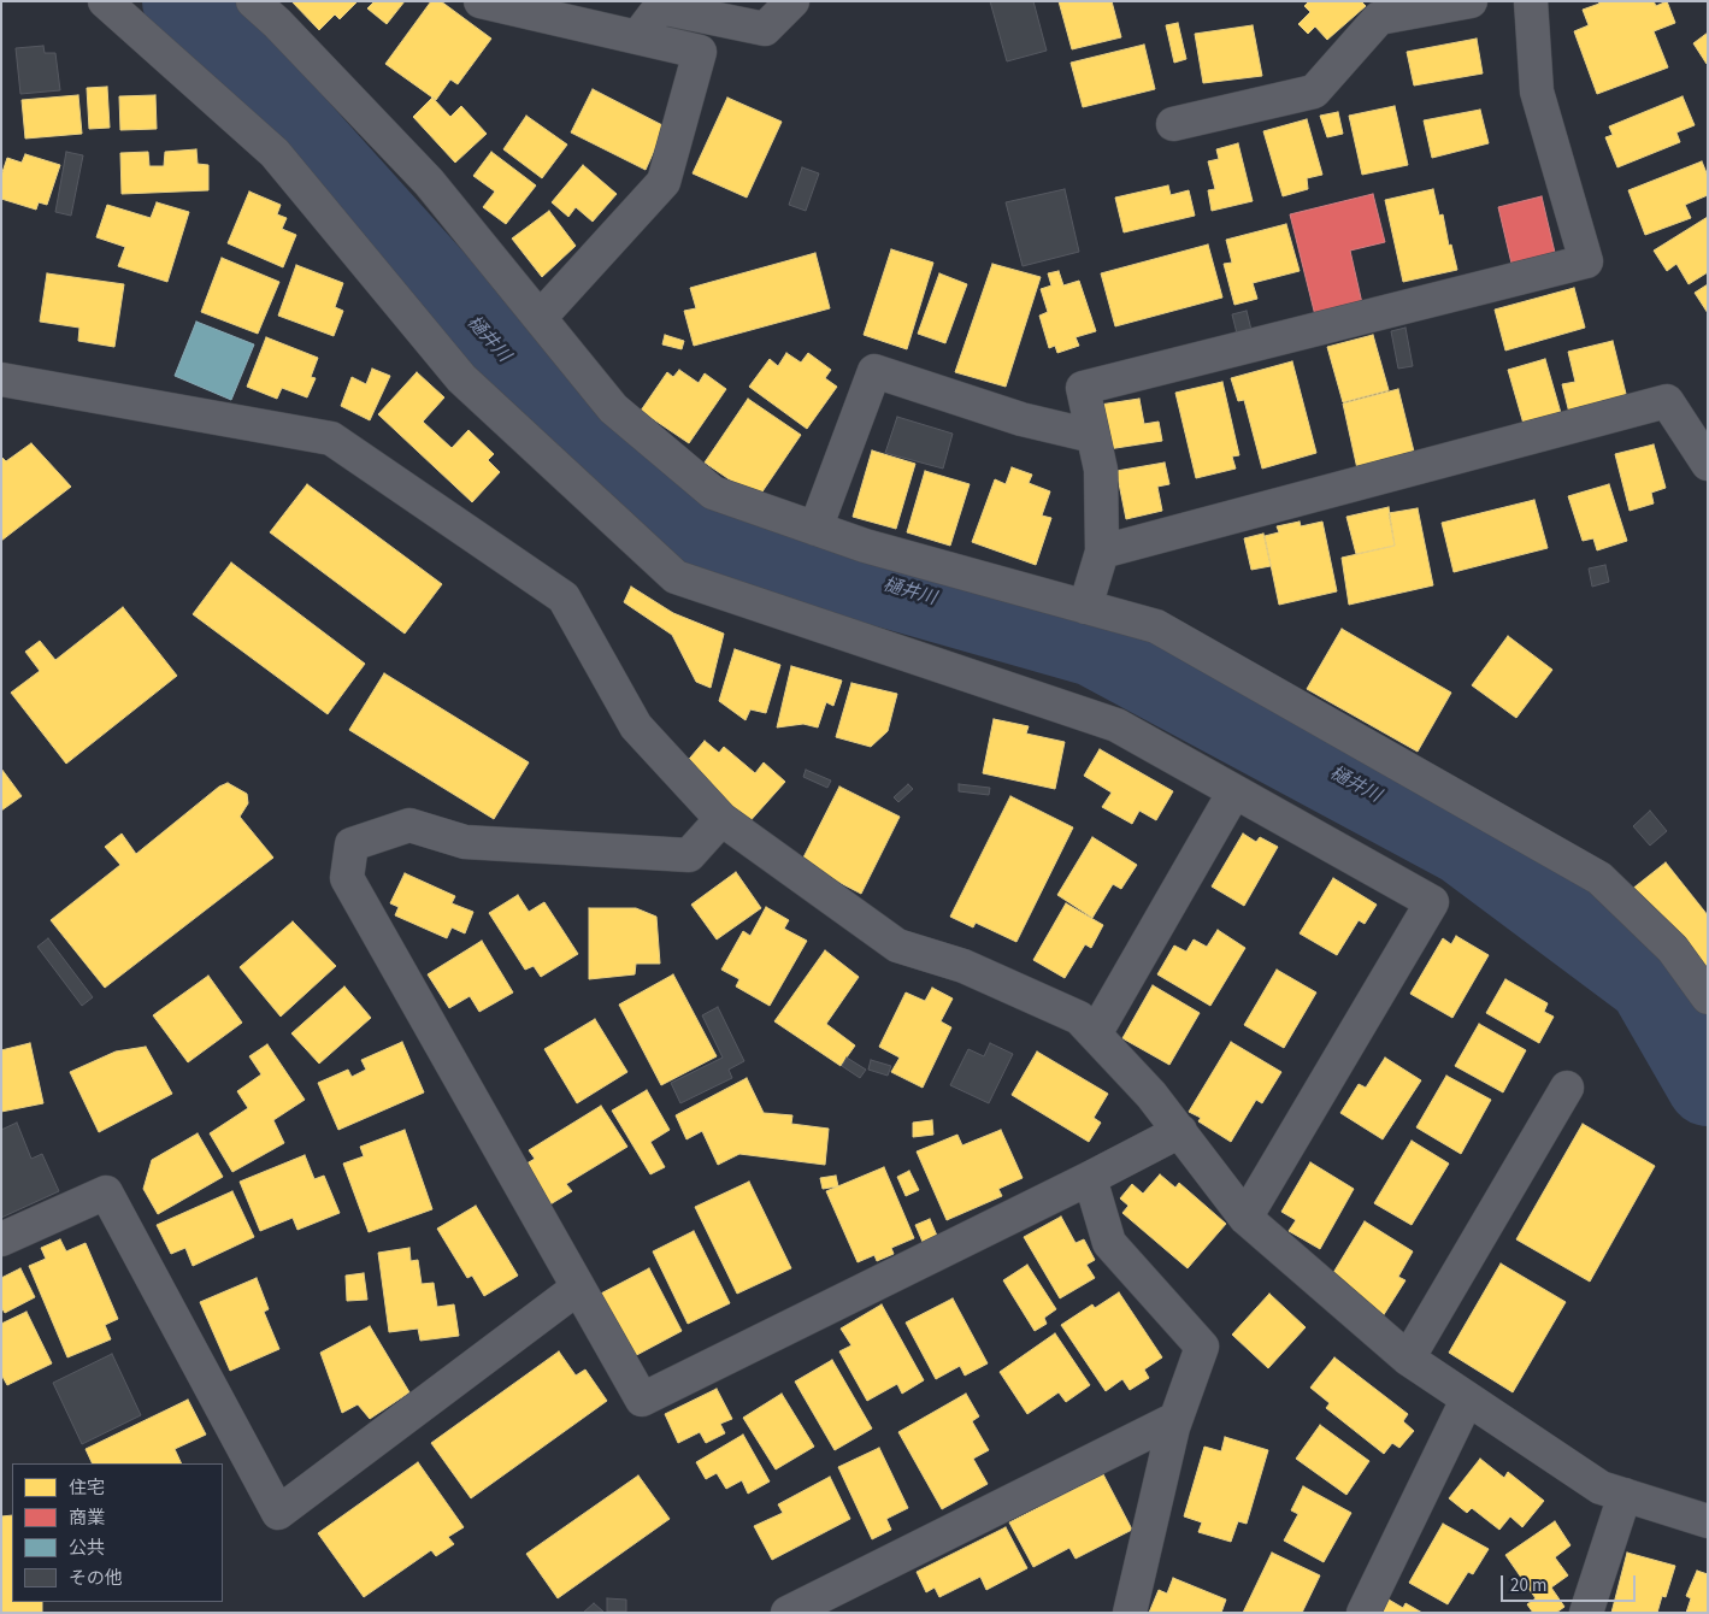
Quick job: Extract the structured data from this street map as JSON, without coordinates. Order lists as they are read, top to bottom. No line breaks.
{"water":["樋井川"],"legend":["住宅","商業","公共","その他"],"scale_bar":"20 m"}
